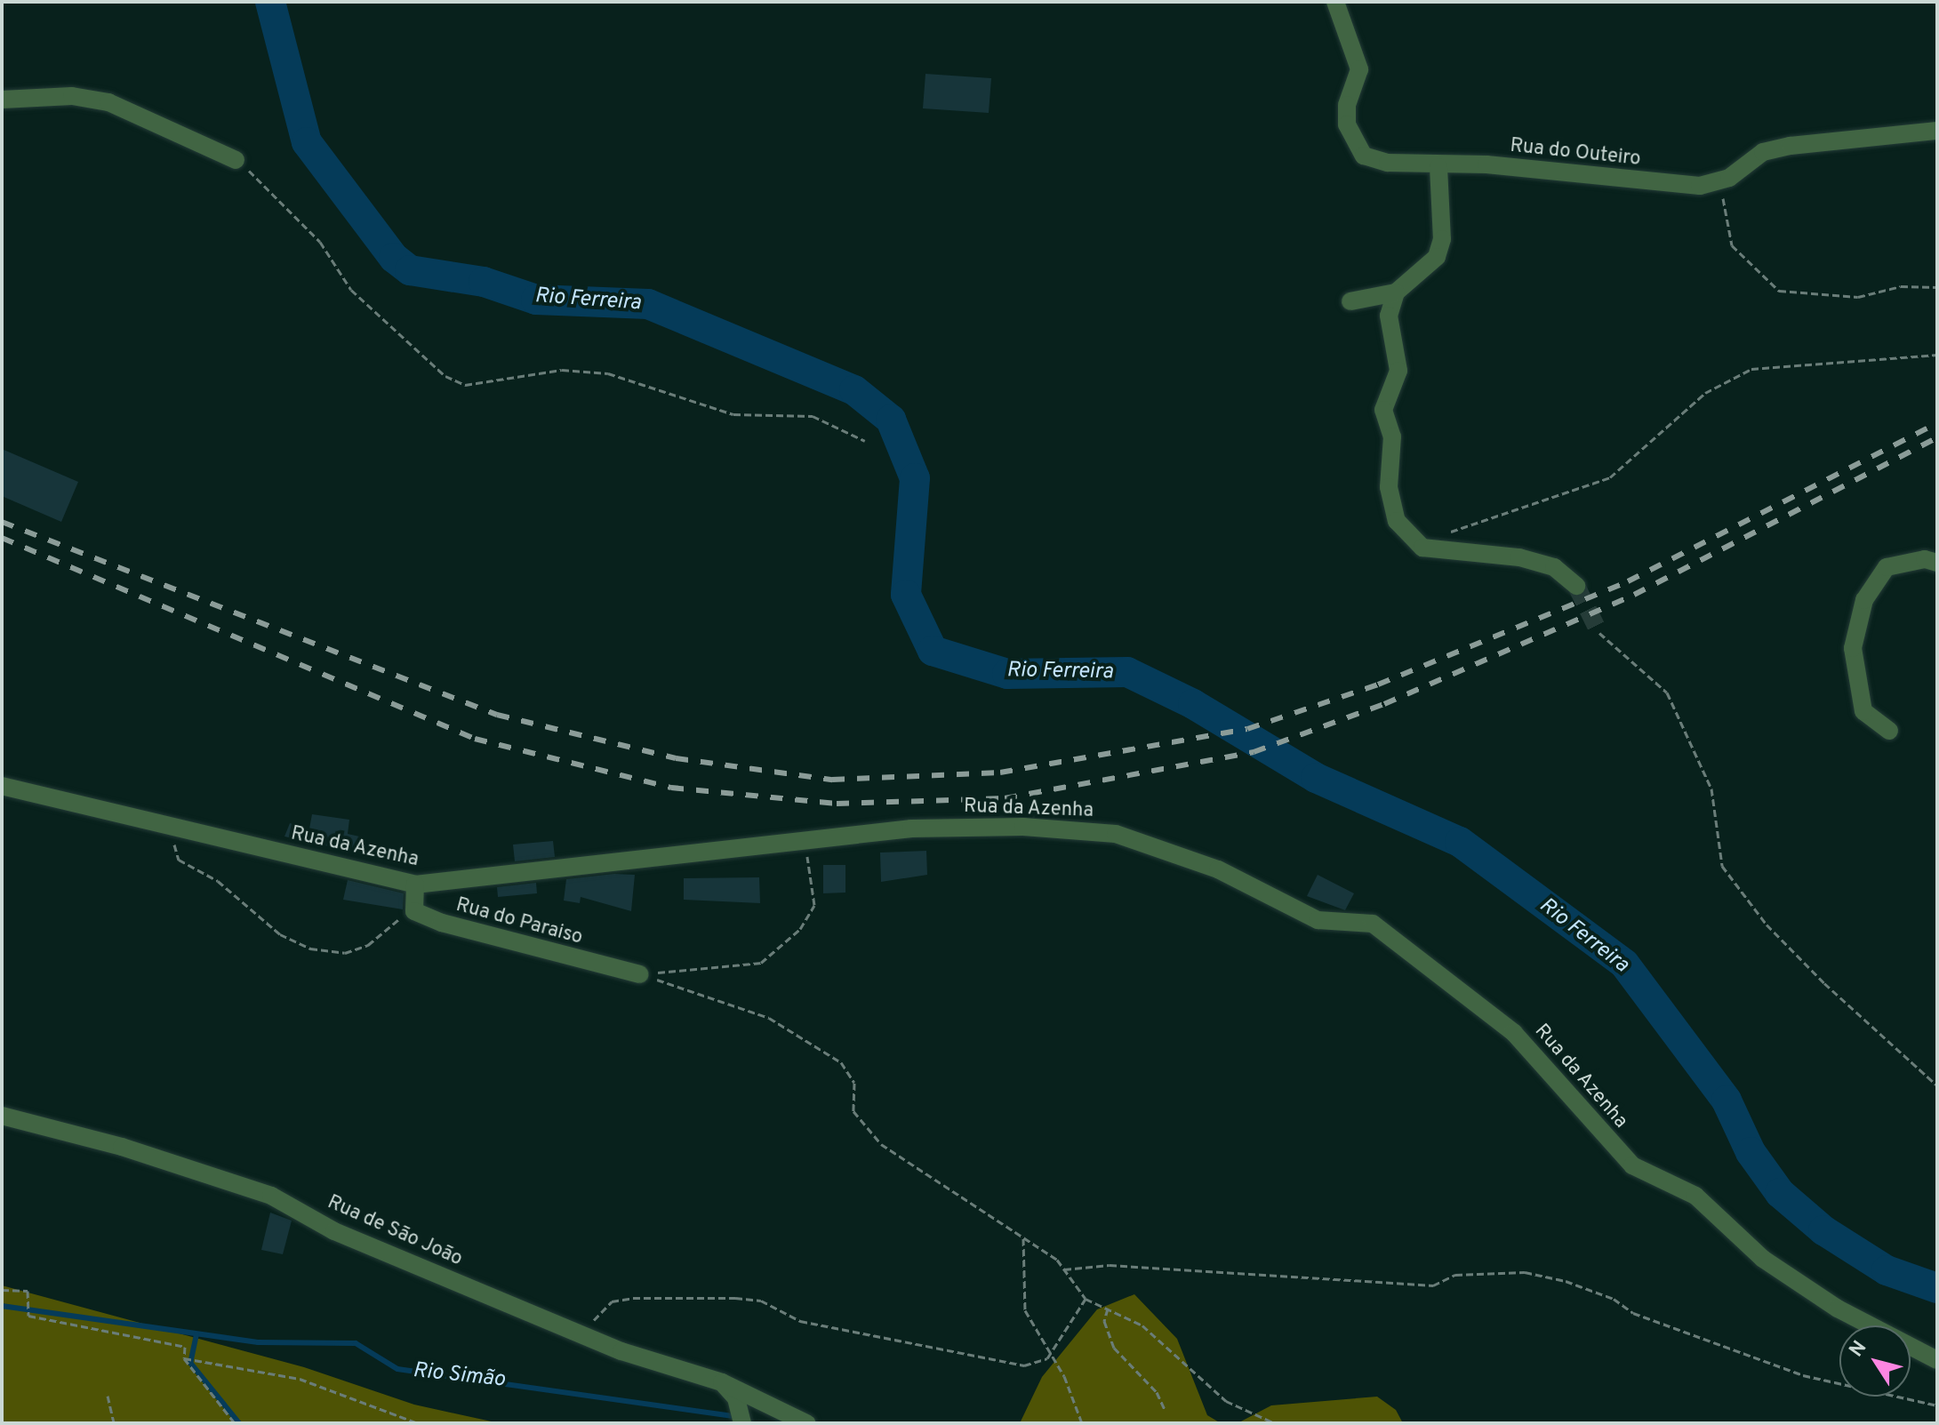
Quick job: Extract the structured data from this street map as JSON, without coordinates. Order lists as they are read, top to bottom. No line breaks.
{"streets":{"street":["Rua do Outeiro","Rua da Azenha","Rua do Paraiso","Rua de São João"]},"water":["Rio Ferreira","Rio Simão"],"north":"top left"}
